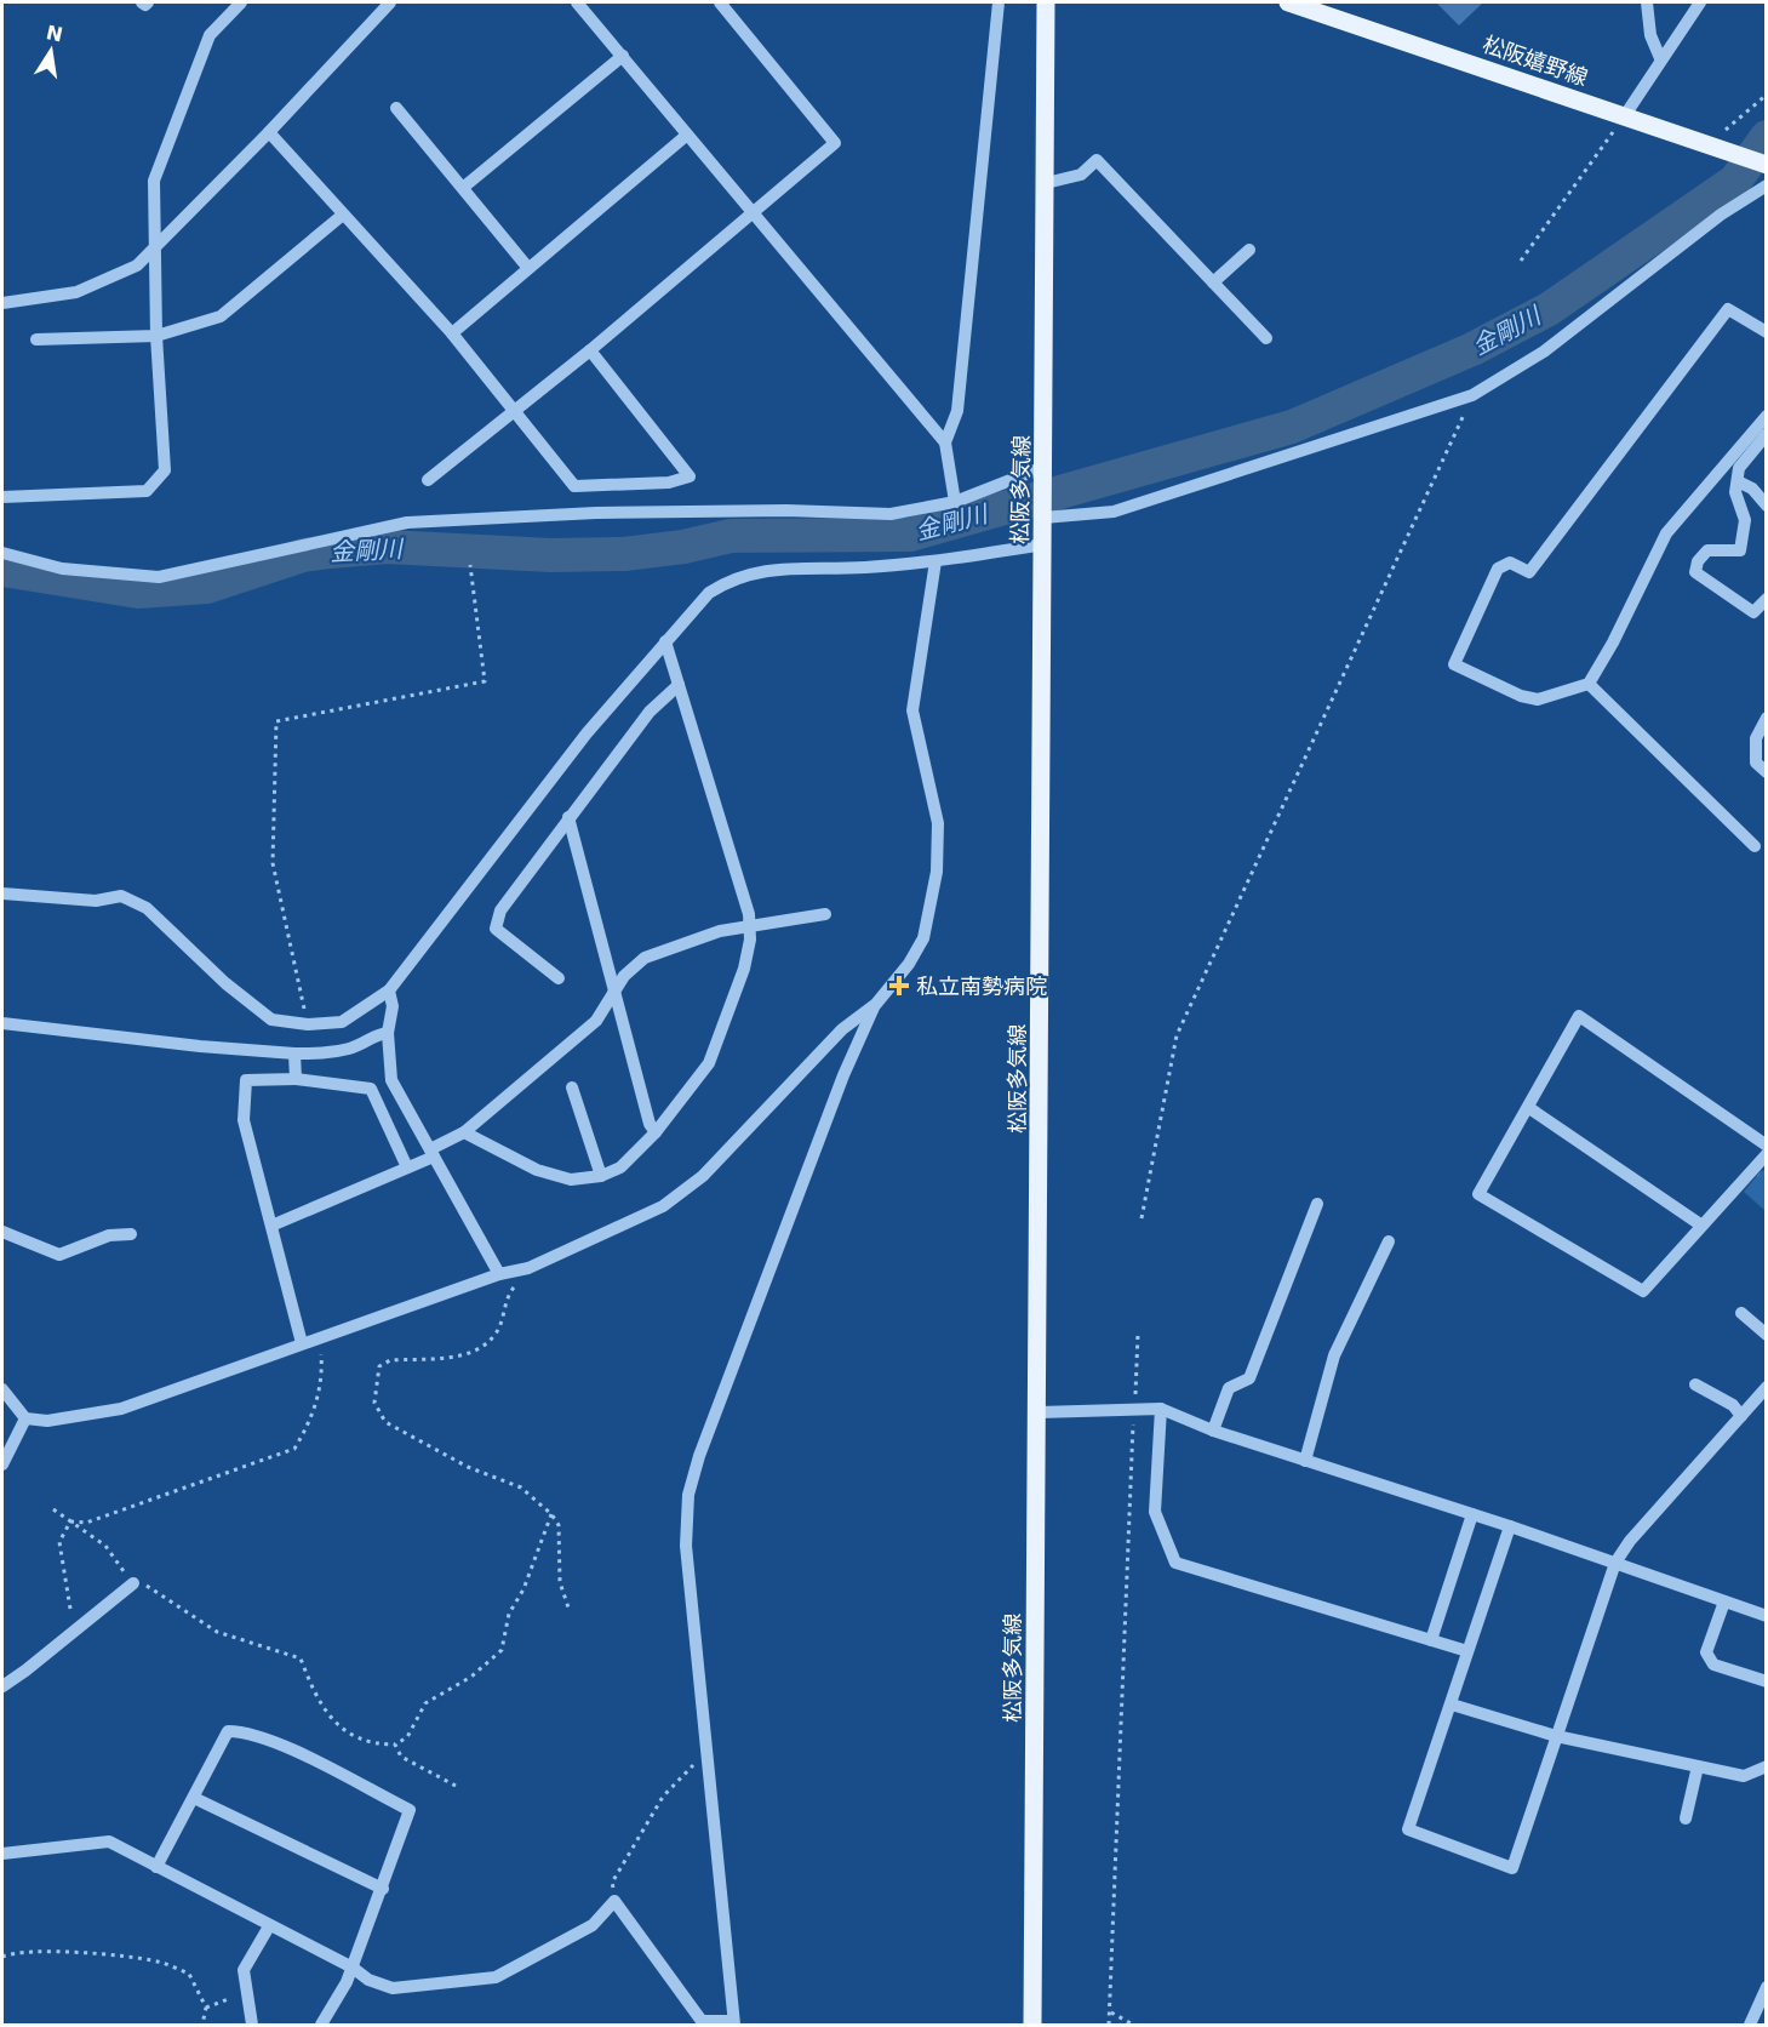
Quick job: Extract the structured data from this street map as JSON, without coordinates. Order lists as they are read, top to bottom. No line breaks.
{"streets":{"main road":["松阪嬉野線","松阪多気線"]},"water":["金剛川"],"places":{"health":["私立南勢病院"]},"north":"top"}
